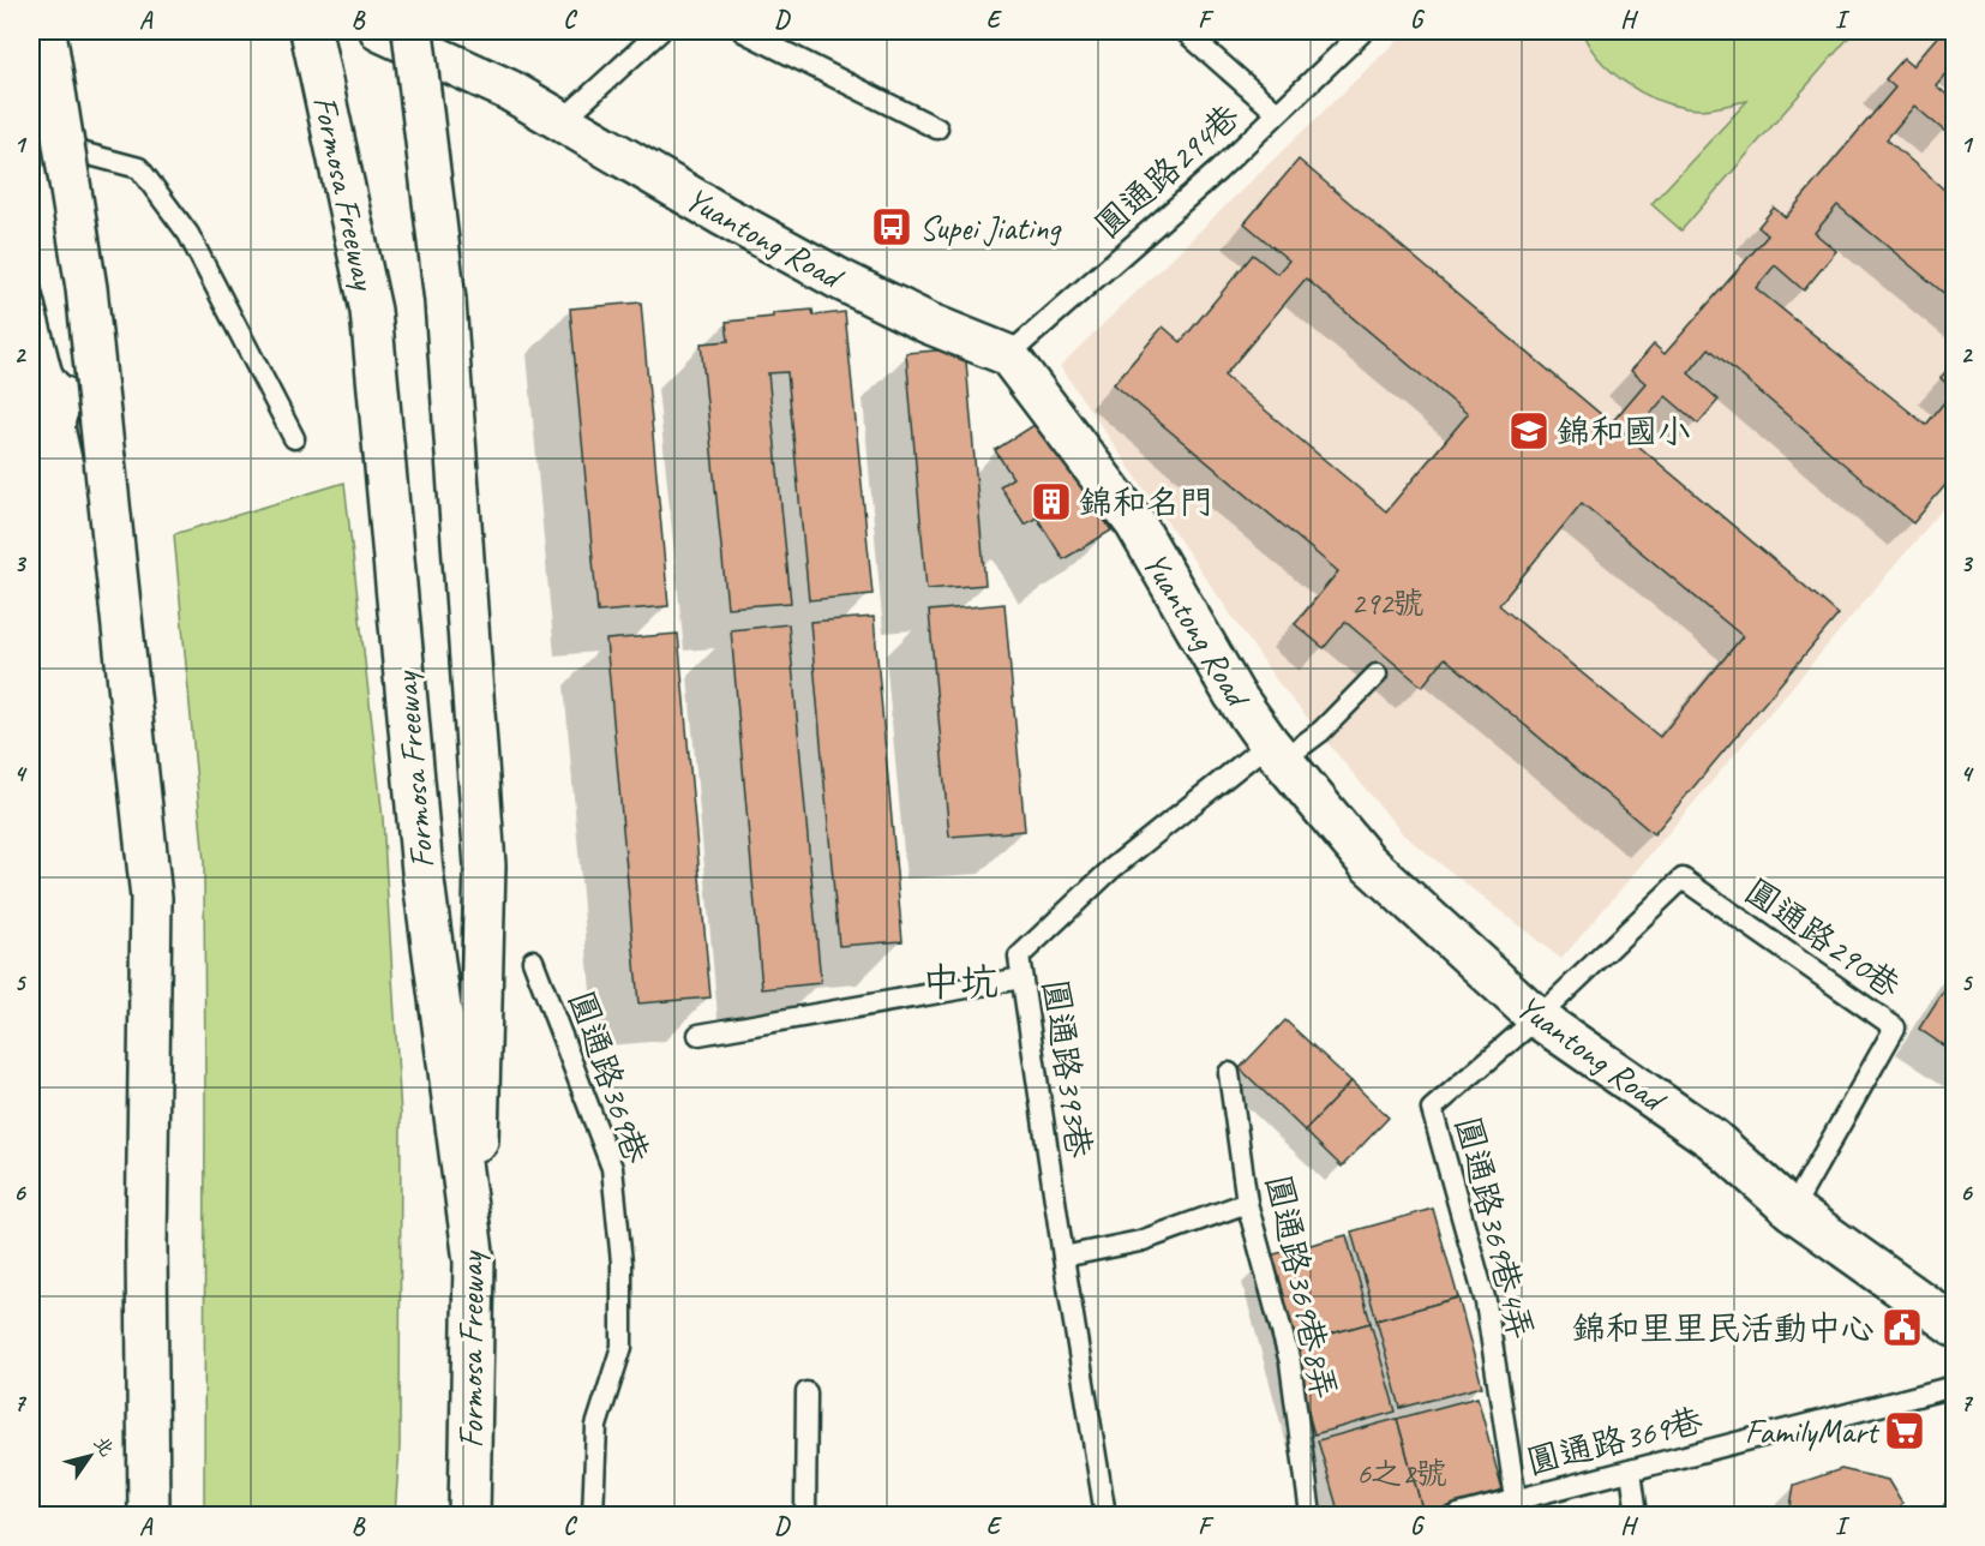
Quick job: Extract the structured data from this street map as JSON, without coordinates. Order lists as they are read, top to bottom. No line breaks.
{"streets":{"main road":["Formosa Freeway","Yuantong Road"],"lane":["圓通路294巷","圓通路290巷","圓通路393巷","圓通路369巷","圓通路369巷4弄","圓通路369巷8弄"]},"crossings":[["圓通路294巷","Yuantong Road"],["Yuantong Road","圓通路290巷"],["Yuantong Road","圓通路393巷"],["Yuantong Road","圓通路369巷4弄"],["圓通路290巷","圓通路369巷4弄"],["圓通路369巷","圓通路369巷4弄"]],"districts":["中坑"],"places":{"bus stop":["Supei Jiating"],"school or university":["錦和國小"],"building":["錦和名門"],"public building":["錦和里里民活動中心"],"supermarket":["FamilyMart"]},"house_numbers":["292號","6之2號"],"north":"top right","grid":{"columns":["A","B","C","D","E","F","G","H","I"],"rows":["1","2","3","4","5","6","7"]}}
